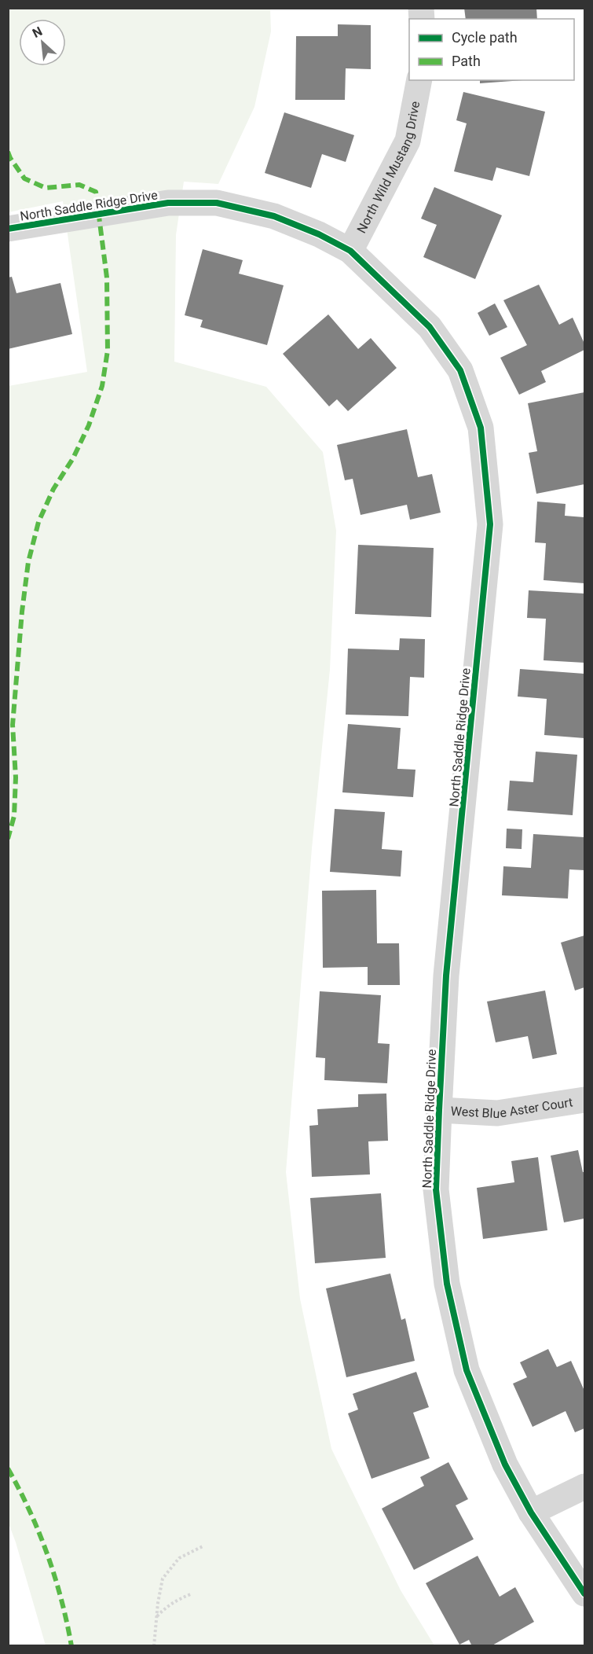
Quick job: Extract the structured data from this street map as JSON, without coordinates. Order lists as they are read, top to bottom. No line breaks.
{"streets":{"street":["North Wild Mustang Drive","North Saddle Ridge Drive","West Blue Aster Court"]},"crossings":[["North Wild Mustang Drive","North Saddle Ridge Drive"],["North Saddle Ridge Drive","West Blue Aster Court"]],"legend":["Cycle path","Path"],"north":"top left"}
